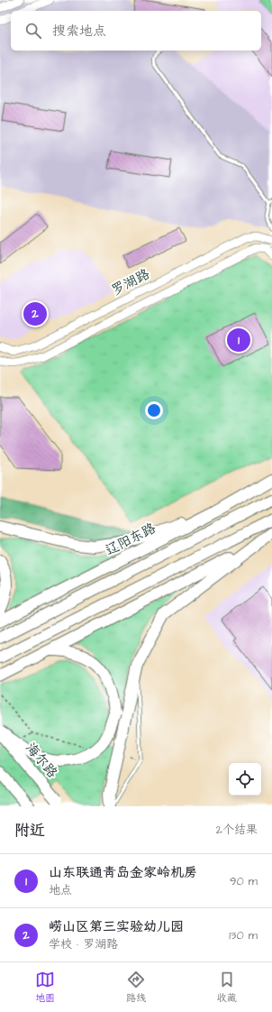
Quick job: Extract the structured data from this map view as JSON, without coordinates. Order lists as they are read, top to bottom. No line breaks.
{"streets":{"main road":["辽阳东路","海尔路"],"street":["罗湖路"]},"page":{"search":"搜索地点","pins":["2","1"],"heading":["附近","2个结果"],"list":[{"mark":"1","name":"山东联通青岛金家岭机房","note":"地点","value":"90 m"},{"mark":"2","name":"崂山区第三实验幼儿园","note":"学校 · 罗湖路","value":"130 m"}],"nav":["地图","路线","收藏"]}}
